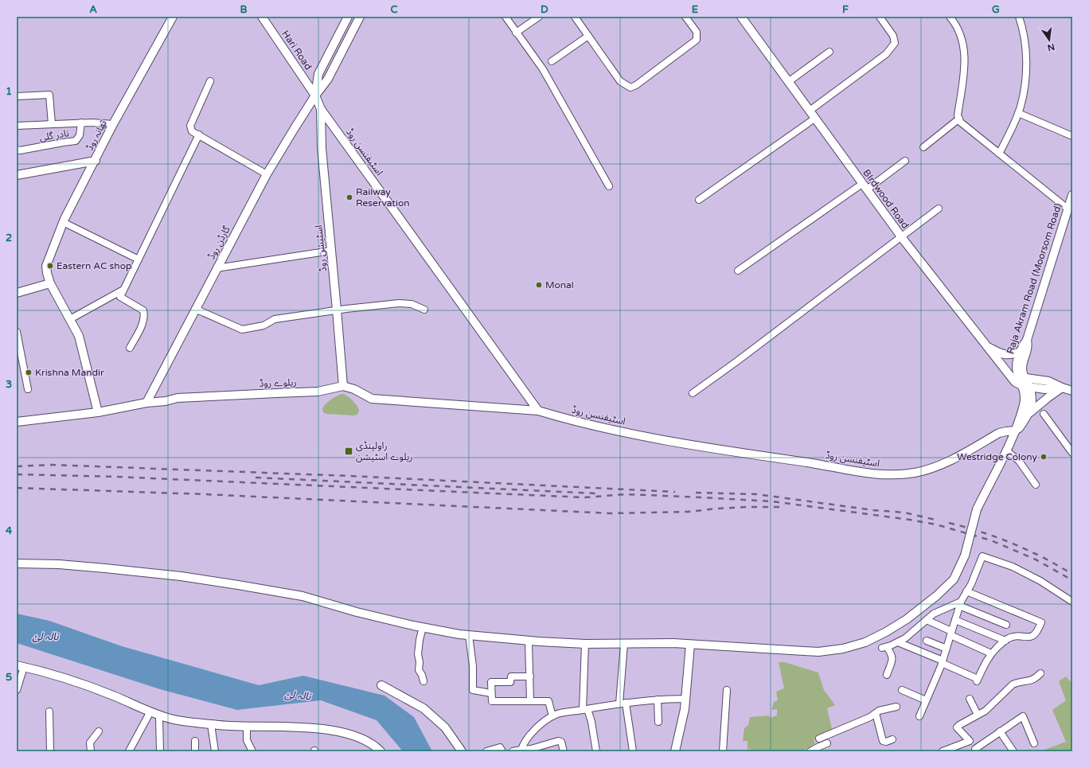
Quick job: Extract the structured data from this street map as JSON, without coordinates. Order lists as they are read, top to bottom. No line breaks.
{"streets":{"street":["Hari Road","نادر گلی","تھانہ روڈ","اسٹیفنسن روڈ","BIrdwood Road","گارڈن روڈ","اسٹیشن روڈ","Raja Akram Road (Moorsom Road)","ریلوے روڈ"]},"crossings":[["Hari Road","اسٹیفنسن روڈ"],["Hari Road","گارڈن روڈ"],["Hari Road","اسٹیشن روڈ"],["اسٹیفنسن روڈ","اسٹیشن روڈ"],["گارڈن روڈ","ریلوے روڈ"],["اسٹیشن روڈ","ریلوے روڈ"]],"water":["نالہ لئ"],"places":{"other":["Railway Reservation","Eastern AC shop","Monal","Krishna Mandir","Westridge Colony"],"transit":["راولپنڈی ریلوے اسٹیشن"]},"north":"bottom","grid":{"columns":["A","B","C","D","E","F","G"],"rows":["1","2","3","4","5"]}}
